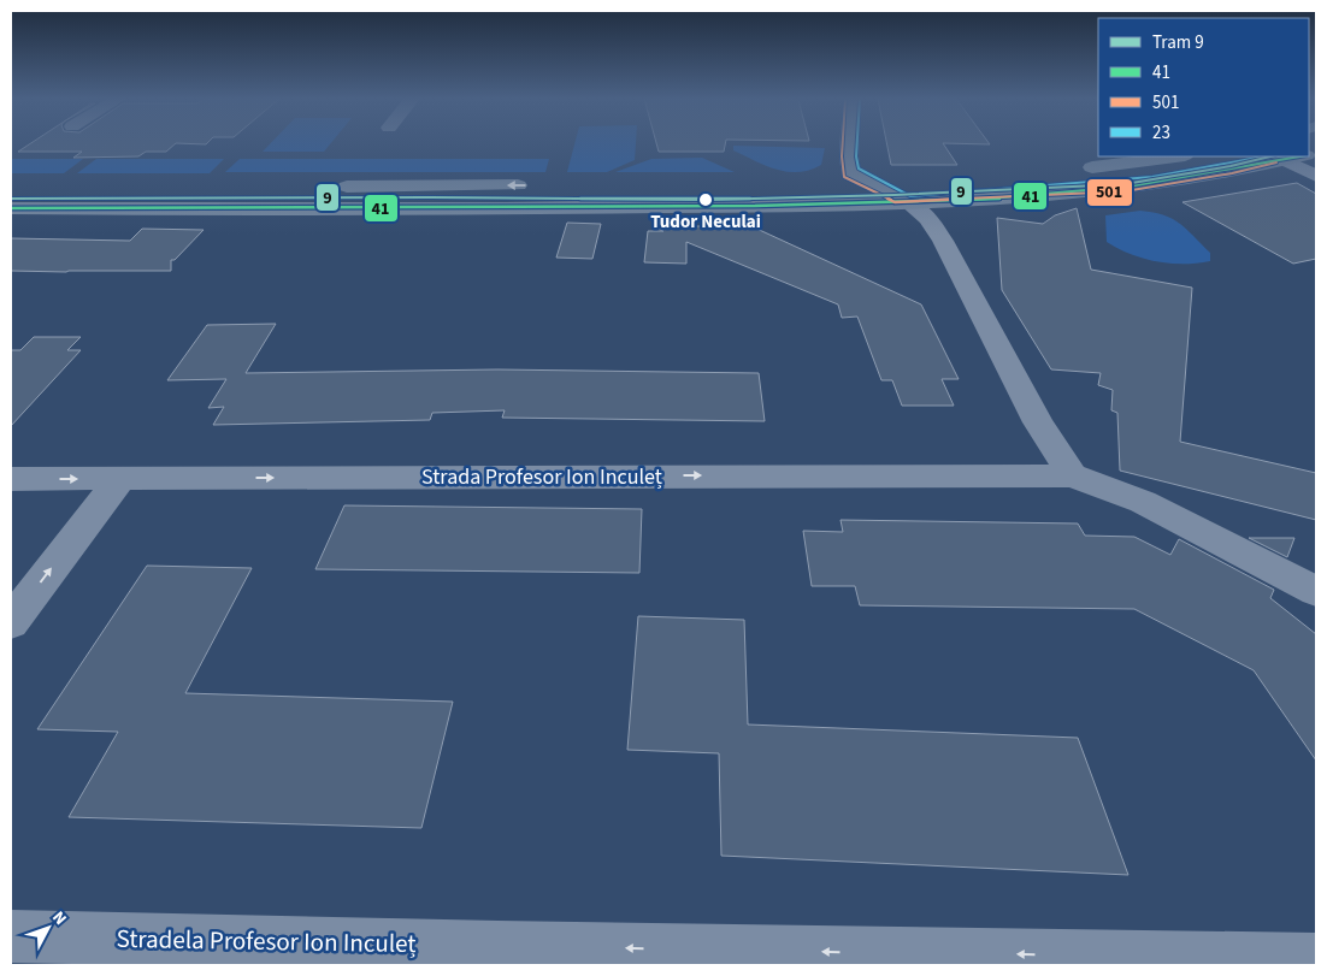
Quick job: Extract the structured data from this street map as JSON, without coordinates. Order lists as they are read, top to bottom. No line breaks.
{"streets":{"street":["Strada Profesor Ion Inculeț","Stradela Profesor Ion Inculeț"]},"one_way":["Strada Profesor Ion Inculeț","Stradela Profesor Ion Inculeț"],"places":["Tudor Neculai"],"lines":["transit line 501","transit line 23","tram line 9","transit line 41"],"legend":["Tram 9","41","501","23"],"north":"top right"}
